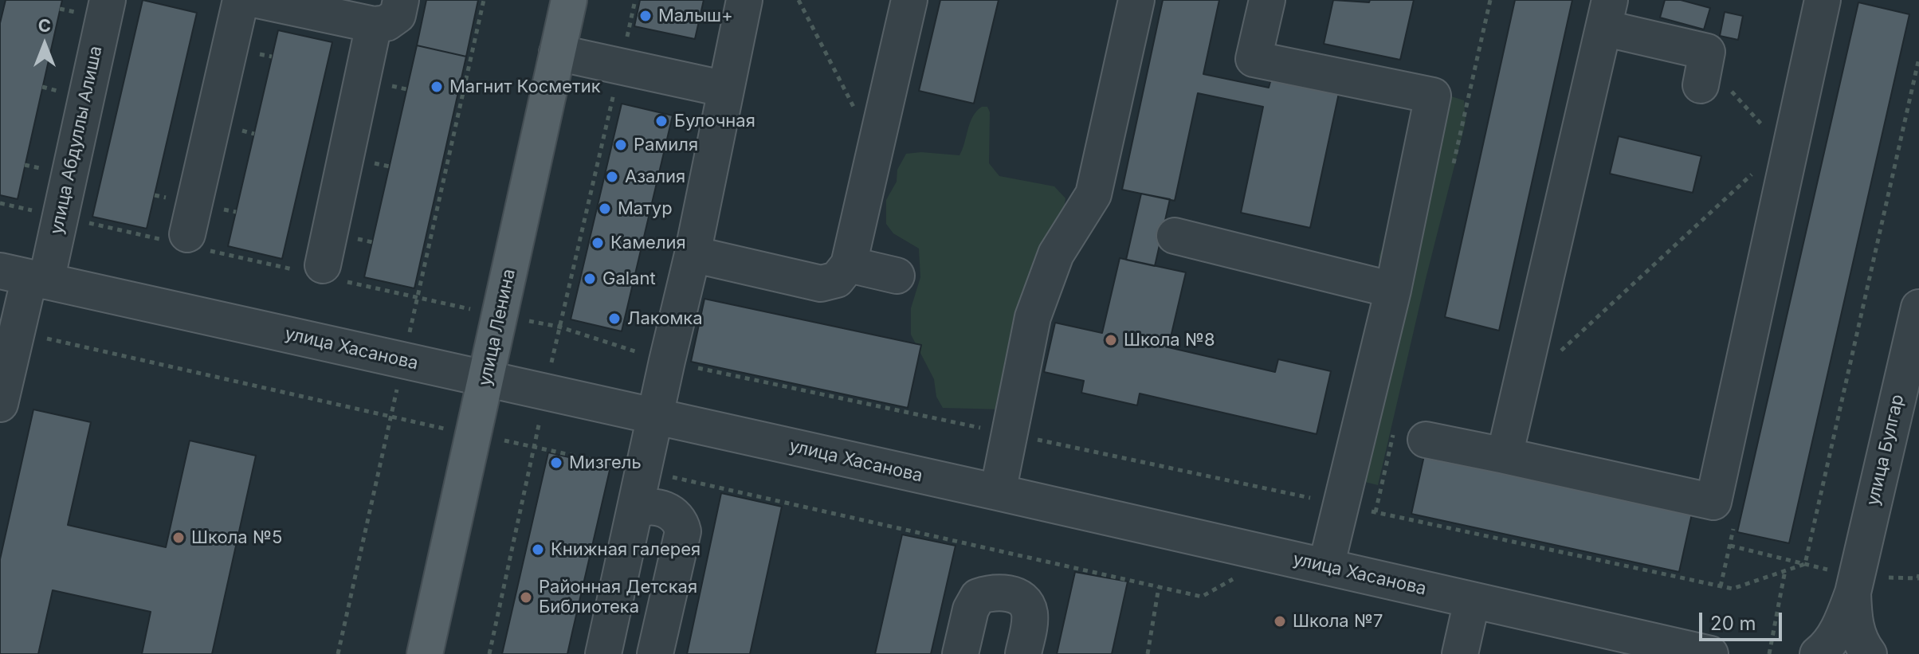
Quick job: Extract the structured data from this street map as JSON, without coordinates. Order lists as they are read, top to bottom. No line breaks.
{"streets":{"main road":["улица Ленина"],"street":["улица Абдуллы Алиша","улица Хасанова","улица Булгар"]},"crossings":[["улица Абдуллы Алиша","улица Хасанова"],["улица Ленина","улица Хасанова"]],"places":["Малыш+","Магнит Косметик","Булочная","Рамиля","Азалия","Матур","Камелия","Galant","Лакомка","Школа №8","Мизгель","Школа №5","Книжная галерея","Районная Детская Библиотека","Школа №7"],"scale_bar":"20 m","north":"top"}
